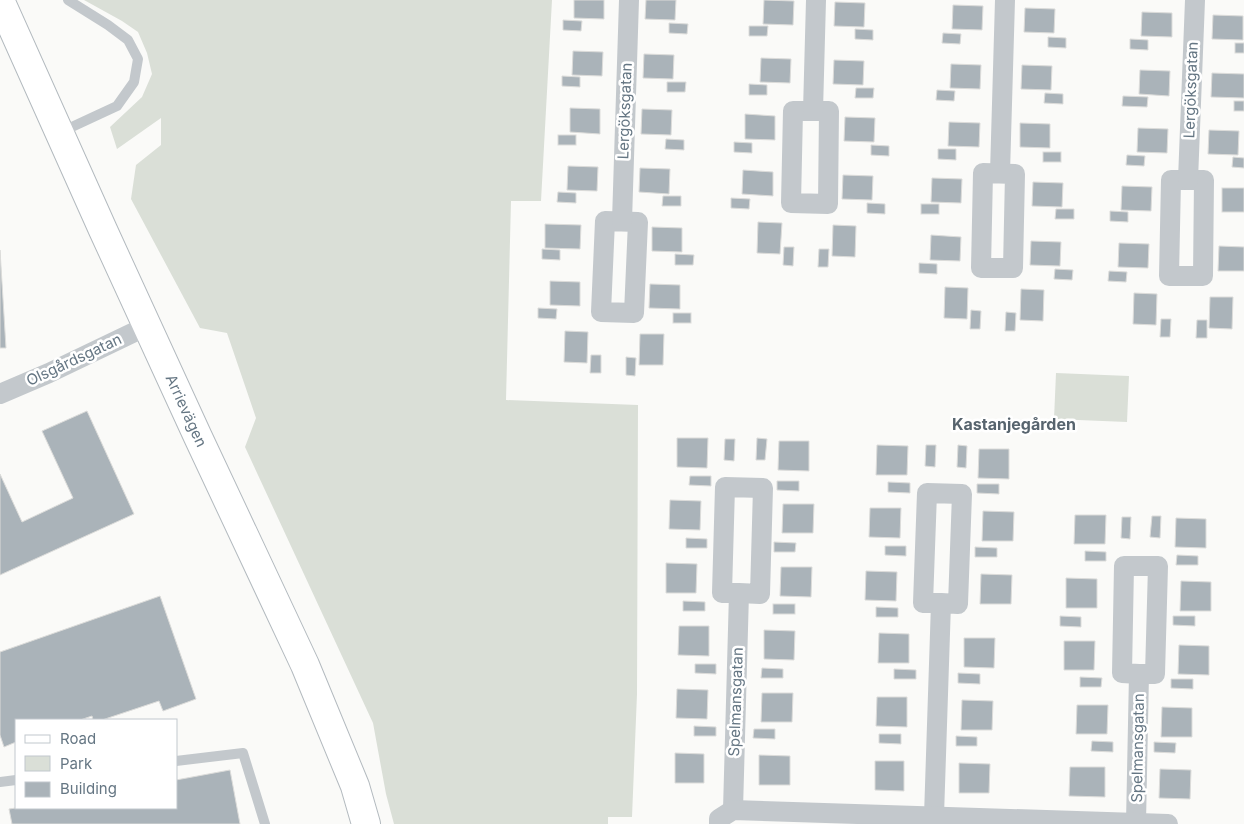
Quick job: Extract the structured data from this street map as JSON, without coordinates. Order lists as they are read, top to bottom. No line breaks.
{"streets":{"main road":["Arrievägen"],"street":["Lergöksgatan","Olsgårdsgatan","Spelmansgatan"]},"crossings":[["Olsgårdsgatan","Arrievägen"]],"districts":["Kastanjegården"],"legend":["Road","Park","Building"]}
